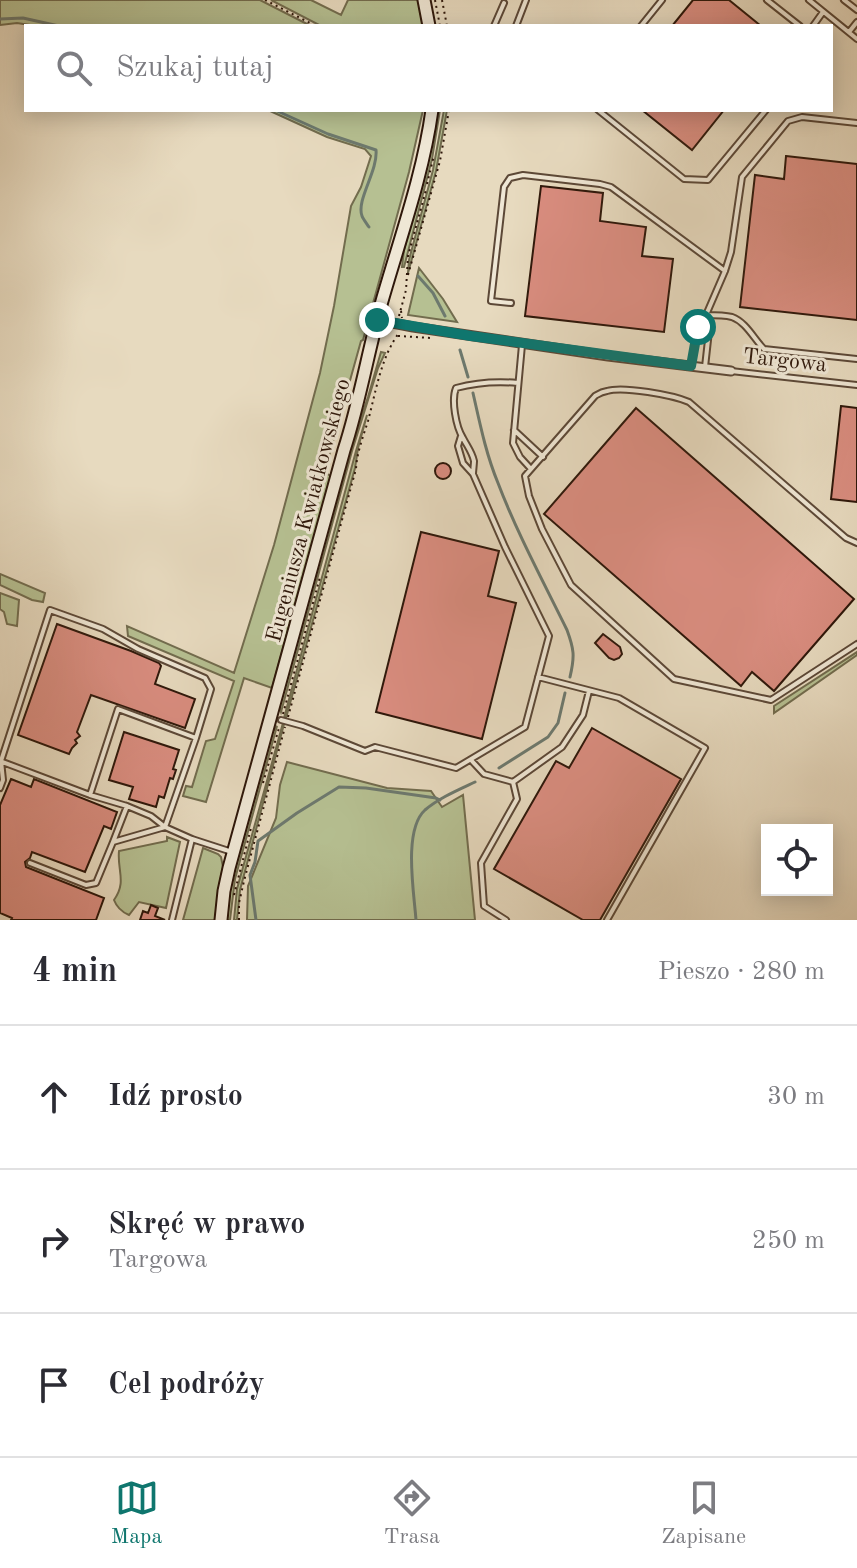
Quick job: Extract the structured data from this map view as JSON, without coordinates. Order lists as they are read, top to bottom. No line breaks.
{"streets":{"main road":["Eugeniusza Kwiatkowskiego"],"street":["Targowa"]},"crossings":[["Targowa","Eugeniusza Kwiatkowskiego"]],"page":{"search":"Szukaj tutaj","heading":["4 min","Pieszo · 280 m"],"list":[["Idź prosto","30 m"],["Skręć w prawo","Targowa","250 m"],"Cel podróży"],"nav":["Mapa","Trasa","Zapisane"]}}
